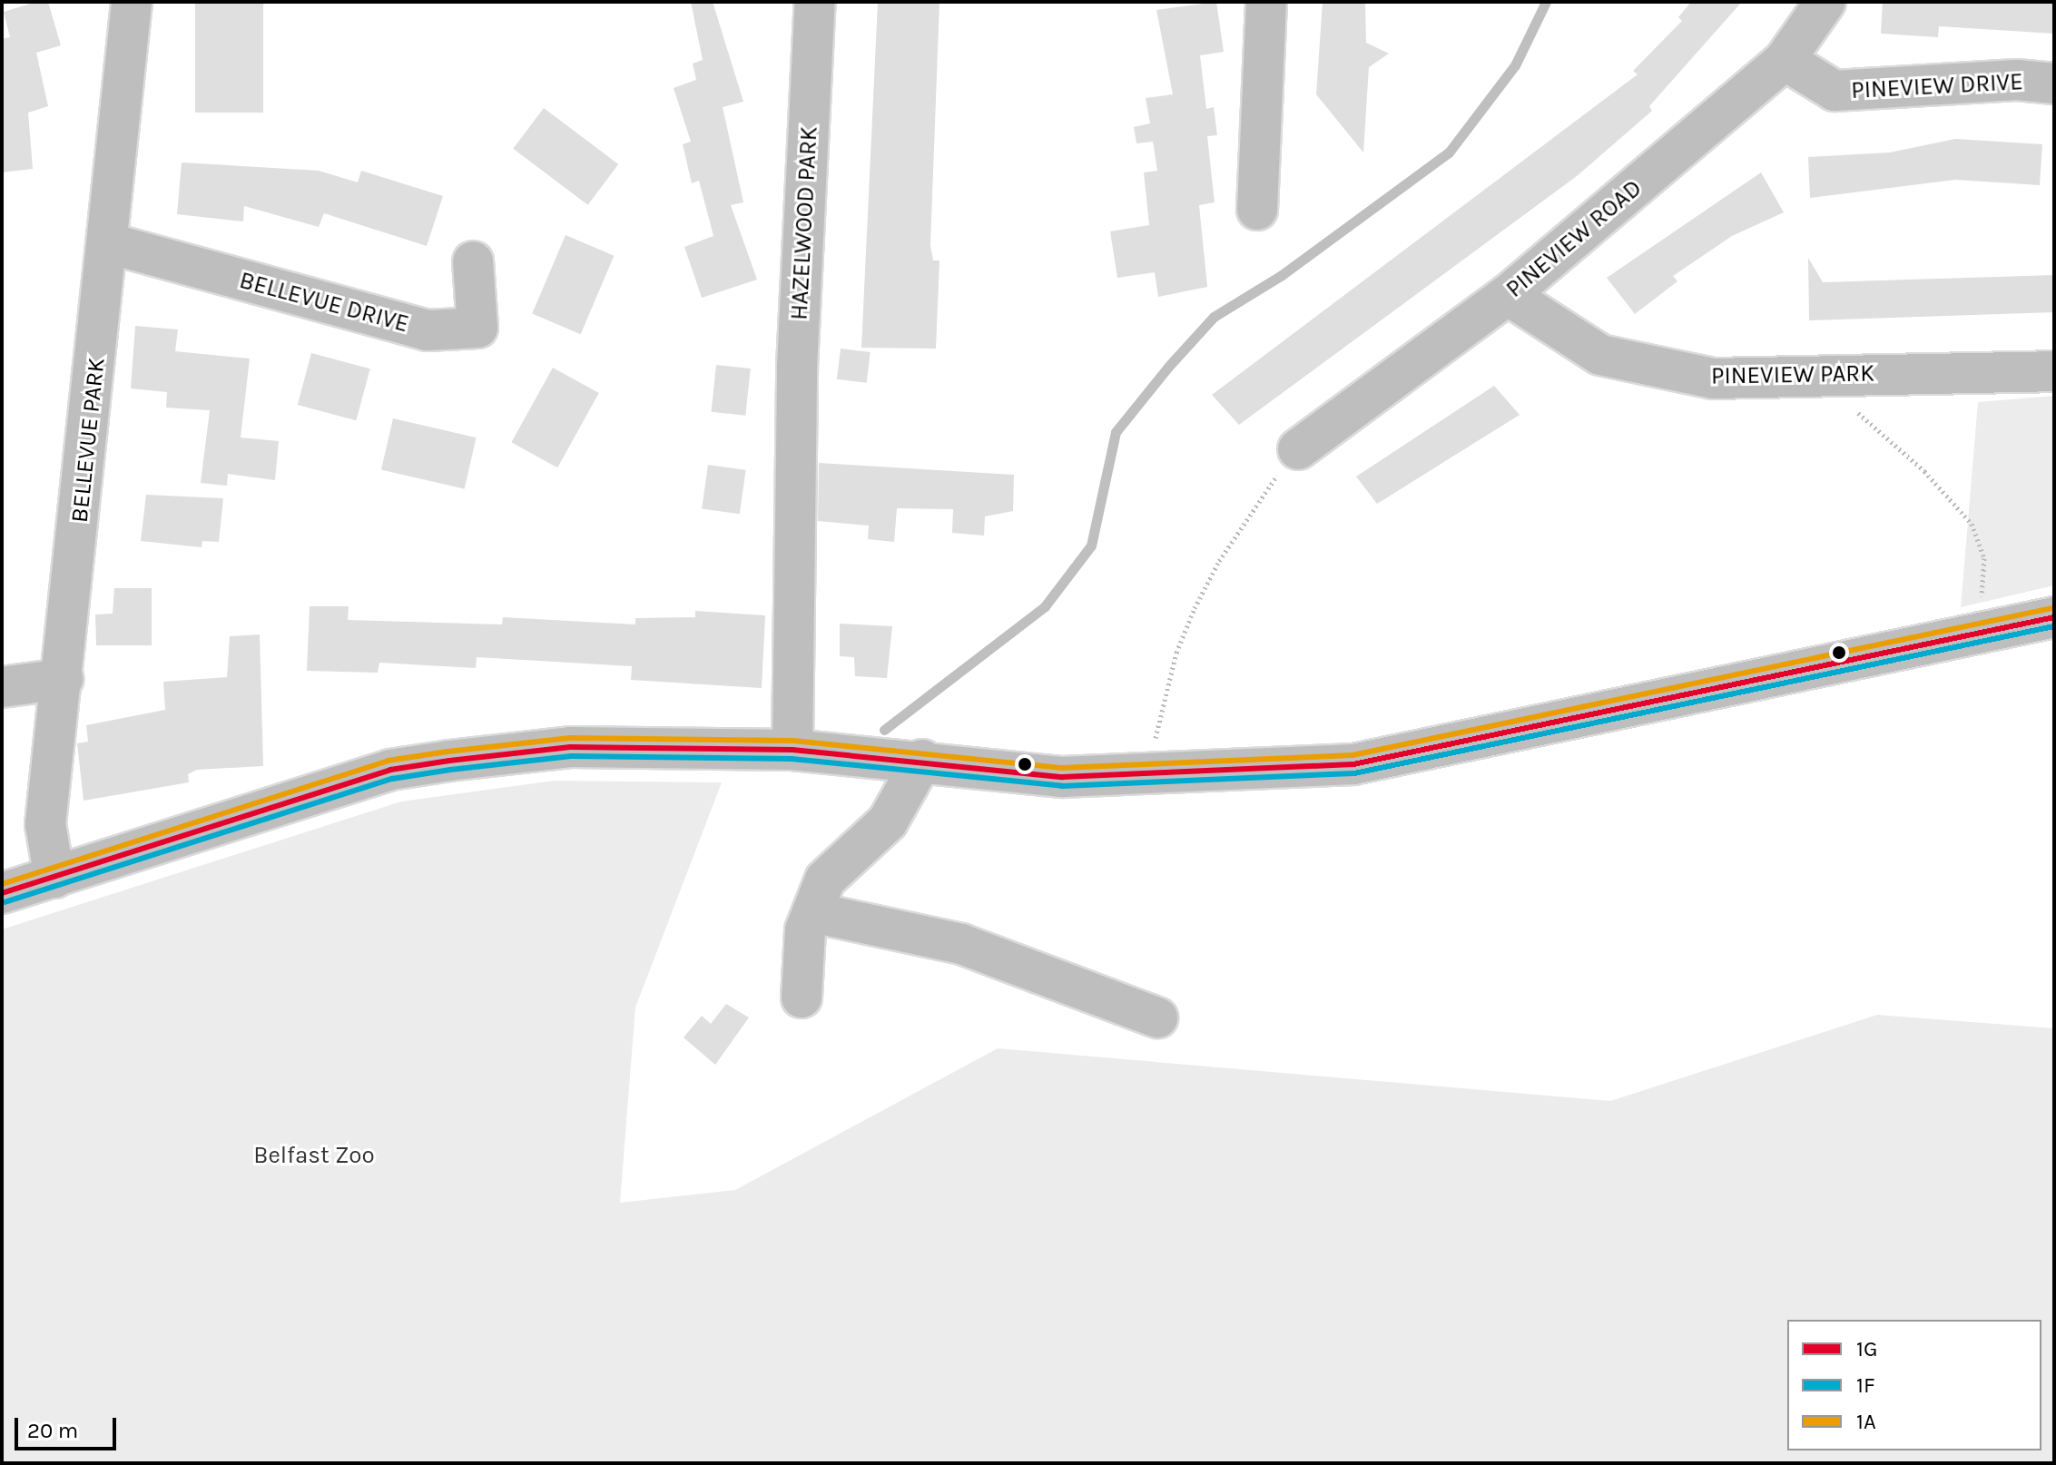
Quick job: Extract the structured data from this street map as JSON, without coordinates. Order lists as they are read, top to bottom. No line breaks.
{"streets":{"street":["PINEVIEW DRIVE","HAZELWOOD PARK","PINEVIEW ROAD","BELLEVUE DRIVE","PINEVIEW PARK","BELLEVUE PARK"]},"crossings":[["PINEVIEW DRIVE","PINEVIEW ROAD"],["PINEVIEW ROAD","PINEVIEW PARK"],["BELLEVUE DRIVE","BELLEVUE PARK"]],"parks":["Belfast Zoo"],"lines":["transit line 1A","transit line 1G","transit line 1F"],"legend":["1G","1F","1A"],"scale_bar":"20 m"}
